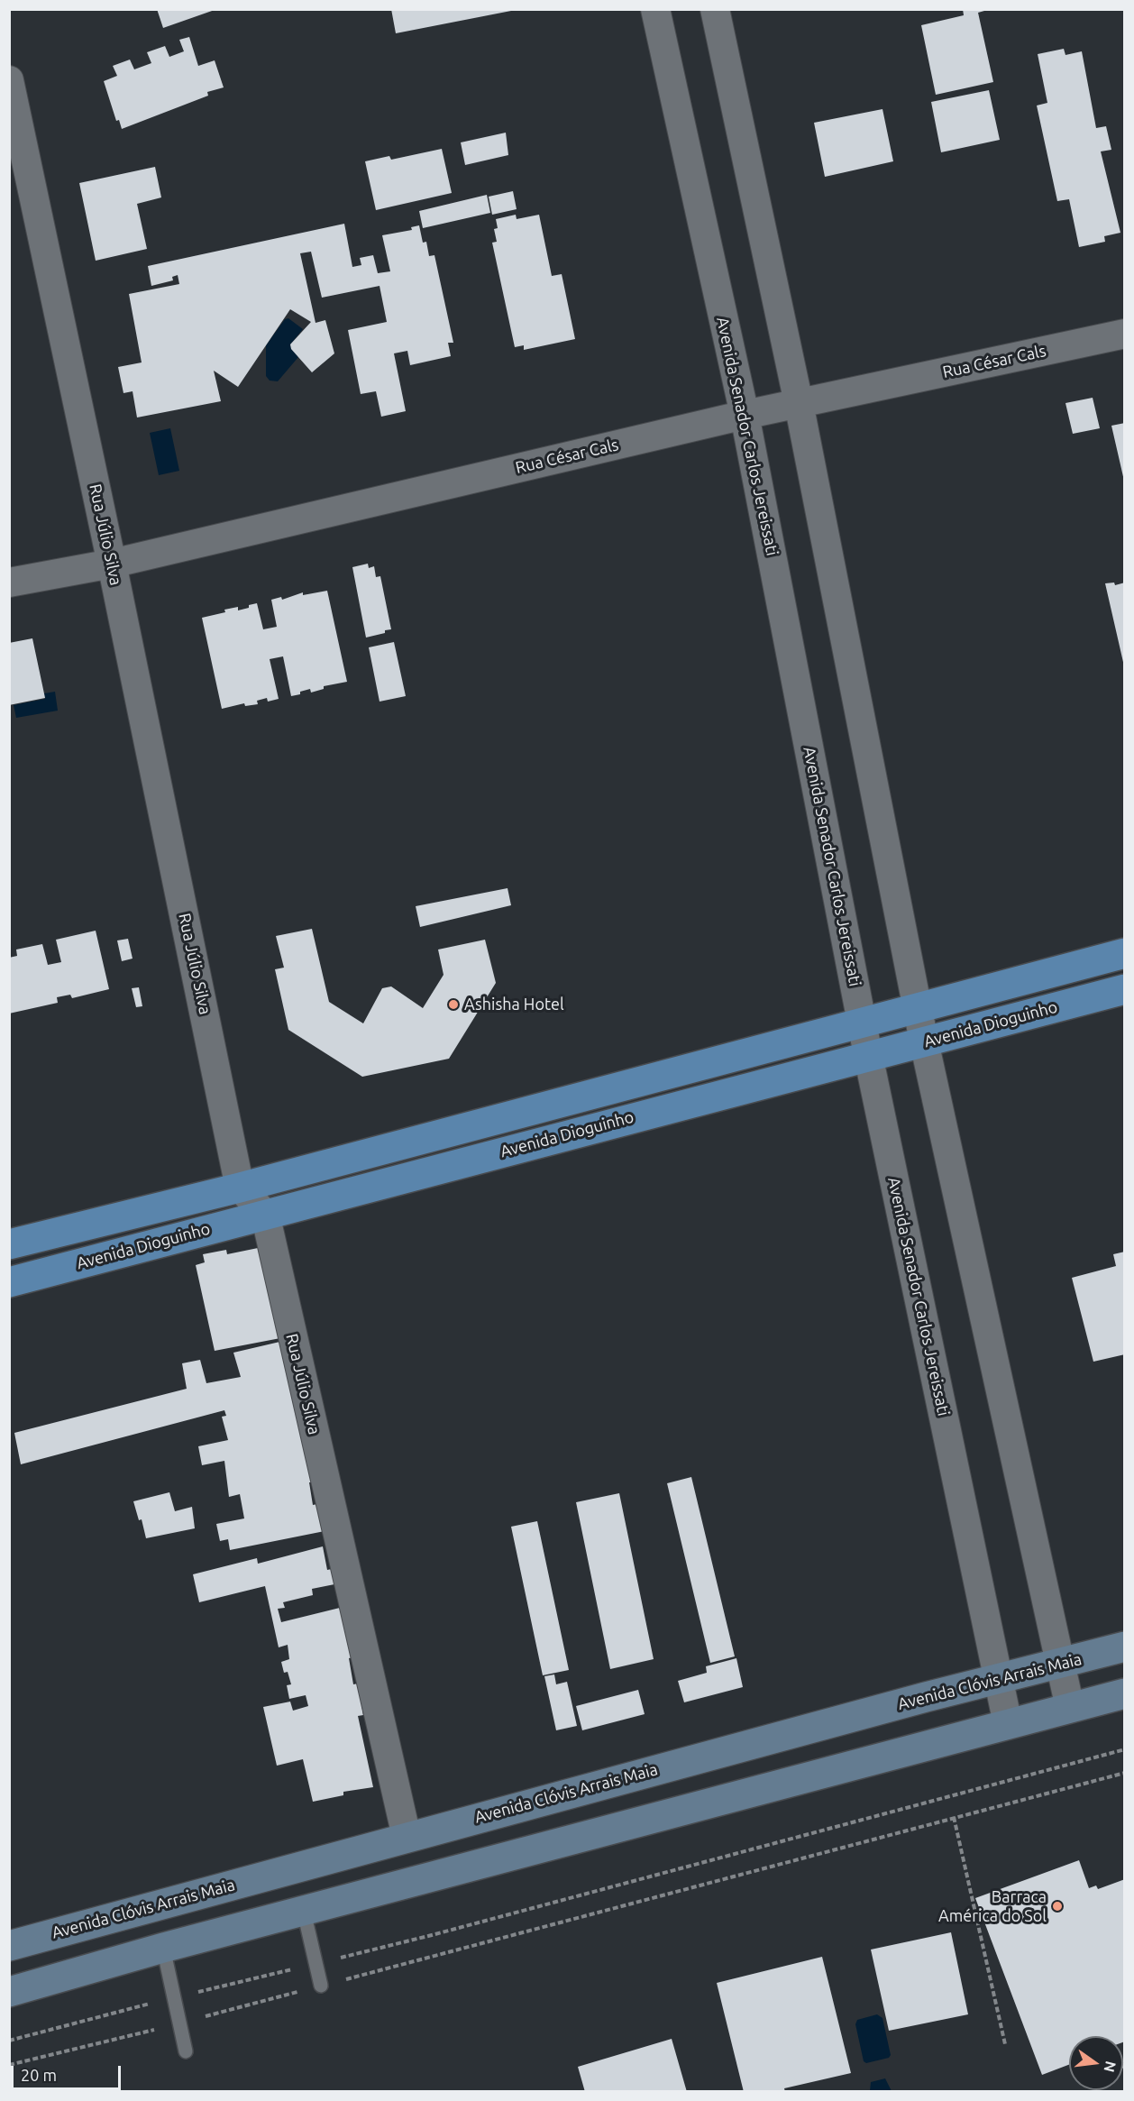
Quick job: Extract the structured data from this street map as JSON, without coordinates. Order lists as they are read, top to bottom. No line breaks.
{"streets":{"main road":["Avenida Dioguinho","Avenida Clóvis Arrais Maia"],"street":["Rua César Cals","Avenida Senador Carlos Jereissati","Rua Júlio Silva"]},"crossings":[["Rua César Cals","Avenida Senador Carlos Jereissati"],["Rua César Cals","Rua Júlio Silva"],["Avenida Senador Carlos Jereissati","Avenida Dioguinho"],["Avenida Senador Carlos Jereissati","Avenida Clóvis Arrais Maia"],["Rua Júlio Silva","Avenida Dioguinho"],["Rua Júlio Silva","Avenida Clóvis Arrais Maia"]],"places":["Ashisha Hotel","Barraca América do Sol"],"scale_bar":"20 m","north":"right"}
